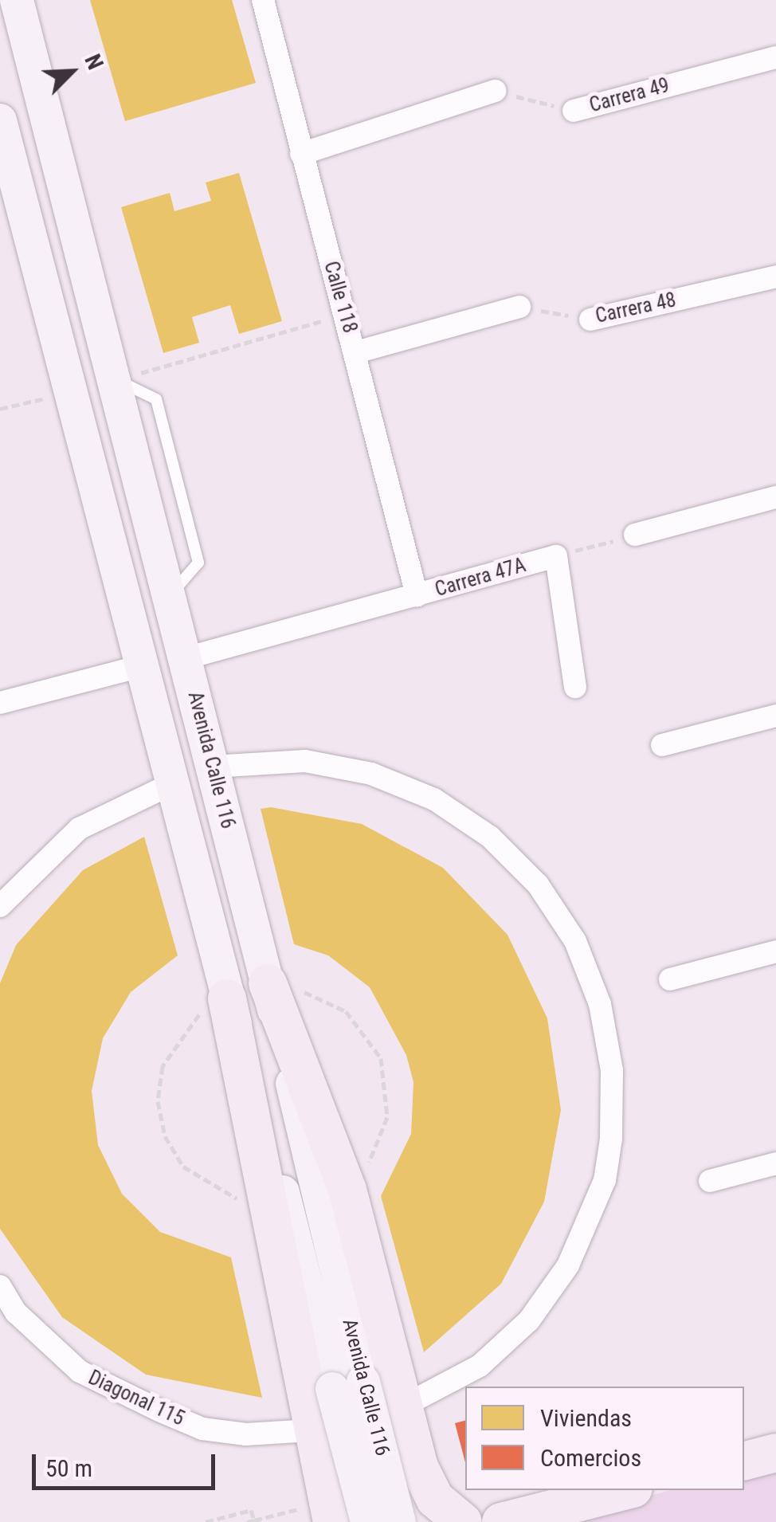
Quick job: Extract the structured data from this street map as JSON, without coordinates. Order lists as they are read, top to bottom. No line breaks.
{"streets":{"main road":["Avenida Calle 116"],"street":["Carrera 49","Calle 118","Carrera 48","Carrera 47A","Diagonal 115"]},"crossings":[["Calle 118","Carrera 47A"],["Carrera 47A","Avenida Calle 116"],["Avenida Calle 116","Diagonal 115"]],"legend":["Viviendas","Comercios"],"scale_bar":"50 m","north":"top right"}
